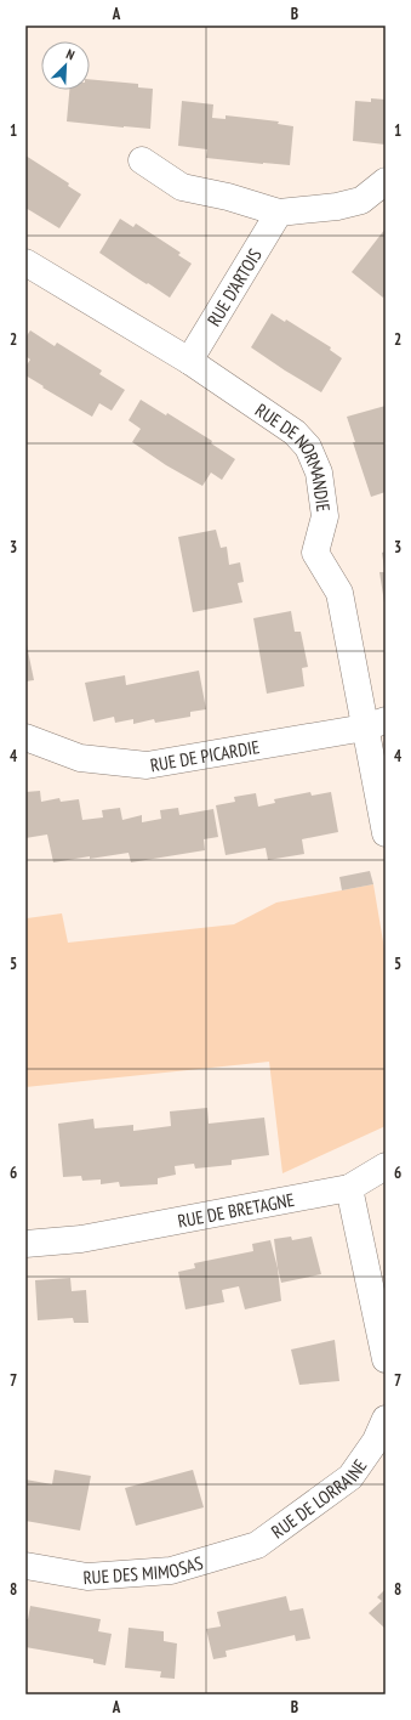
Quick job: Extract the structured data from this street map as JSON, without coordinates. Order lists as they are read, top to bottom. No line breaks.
{"streets":{"street":["RUE D'ARTOIS","RUE DE NORMANDIE","RUE DE PICARDIE","RUE DE BRETAGNE","RUE DE LORRAINE","RUE DES MIMOSAS"]},"crossings":[["RUE D'ARTOIS","RUE DE NORMANDIE"],["RUE DE NORMANDIE","RUE DE PICARDIE"],["RUE DE LORRAINE","RUE DES MIMOSAS"]],"north":"top right","grid":{"columns":["A","B"],"rows":["1","2","3","4","5","6","7","8"]}}
